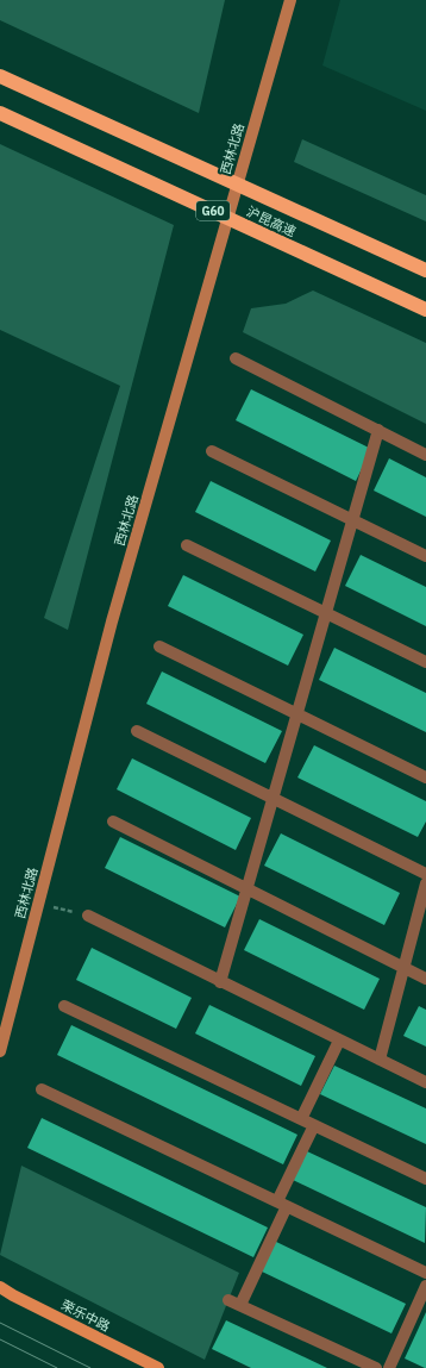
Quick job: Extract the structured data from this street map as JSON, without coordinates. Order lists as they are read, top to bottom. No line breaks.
{"streets":{"highway":["G60","沪昆高速"],"main road":["荣乐中路"],"street":["西林北路"]}}
